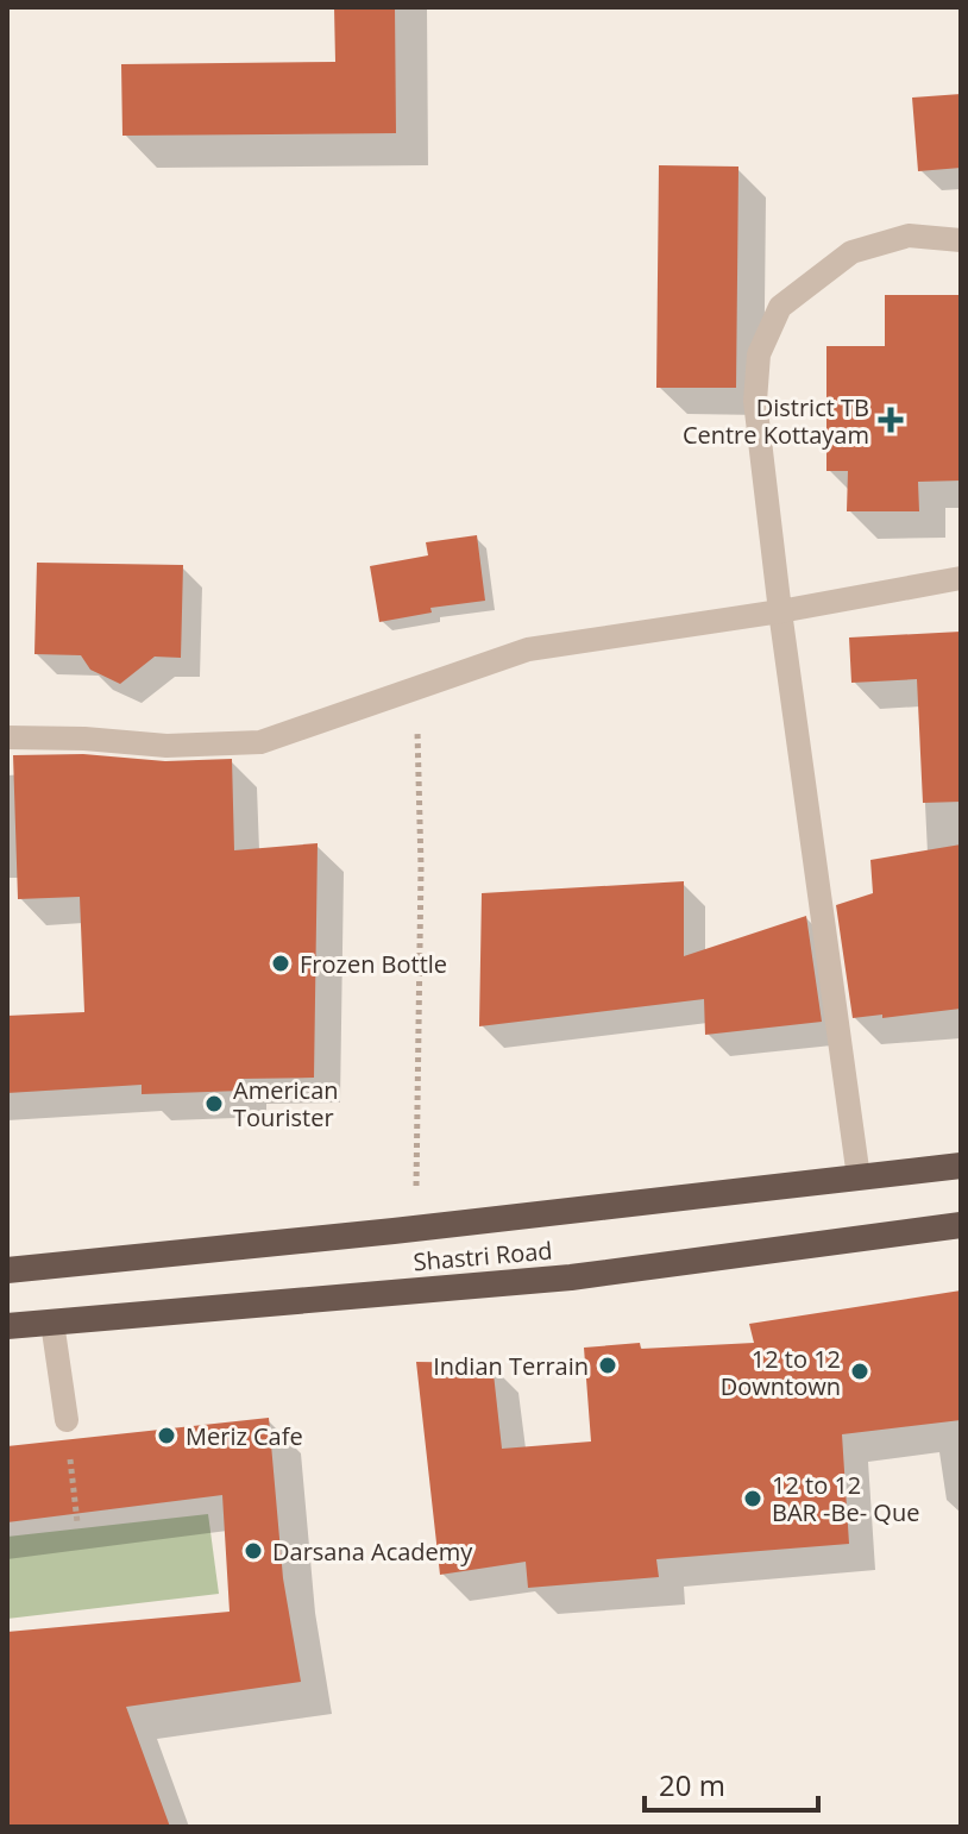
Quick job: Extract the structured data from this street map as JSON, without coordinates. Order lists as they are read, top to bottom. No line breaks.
{"streets":{"highway":["Shastri Road"]},"places":{"health":["District TB Centre Kottayam"],"other":["Frozen Bottle","American Tourister","Indian Terrain","12 to 12 Downtown","Meriz Cafe","12 to 12 BAR -Be- Que","Darsana Academy"]},"scale_bar":"20 m"}
